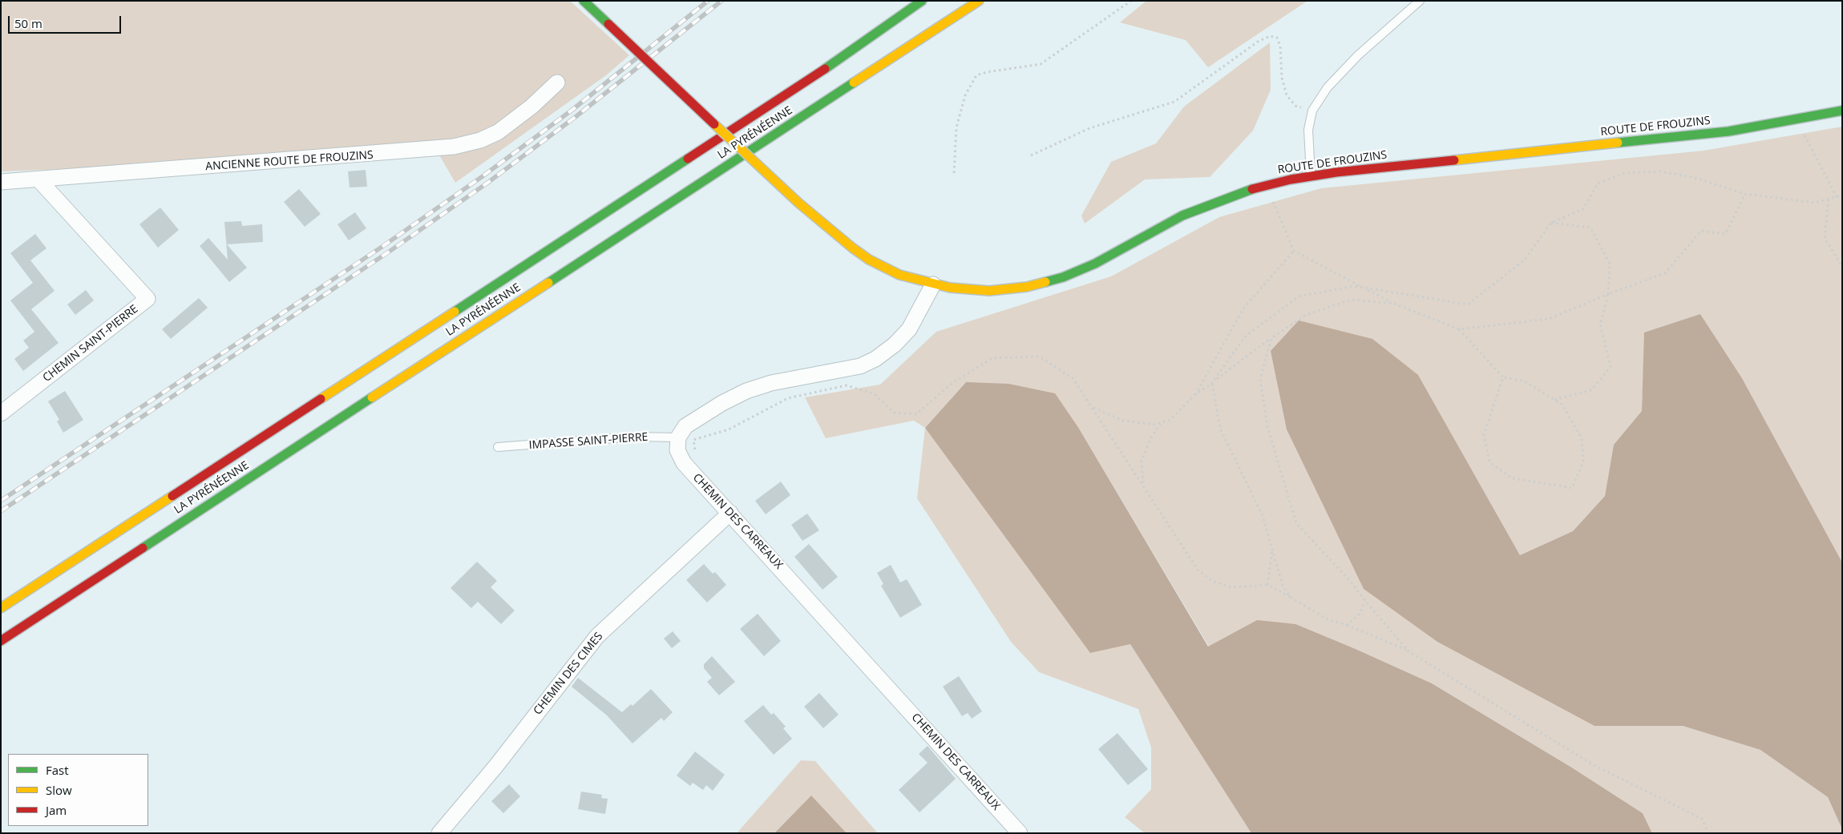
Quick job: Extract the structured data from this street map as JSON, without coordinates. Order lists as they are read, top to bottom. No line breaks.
{"streets":{"main road":["ROUTE DE FROUZINS","LA PYRÉNÉENNE"],"street":["ANCIENNE ROUTE DE FROUZINS","CHEMIN SAINT-PIERRE","CHEMIN DES CARREAUX","CHEMIN DES CIMES"],"lane":["IMPASSE SAINT-PIERRE"]},"crossings":[["ANCIENNE ROUTE DE FROUZINS","CHEMIN SAINT-PIERRE"],["IMPASSE SAINT-PIERRE","CHEMIN DES CARREAUX"],["CHEMIN DES CARREAUX","CHEMIN DES CIMES"]],"legend":["Fast","Slow","Jam"],"scale_bar":"50 m"}
